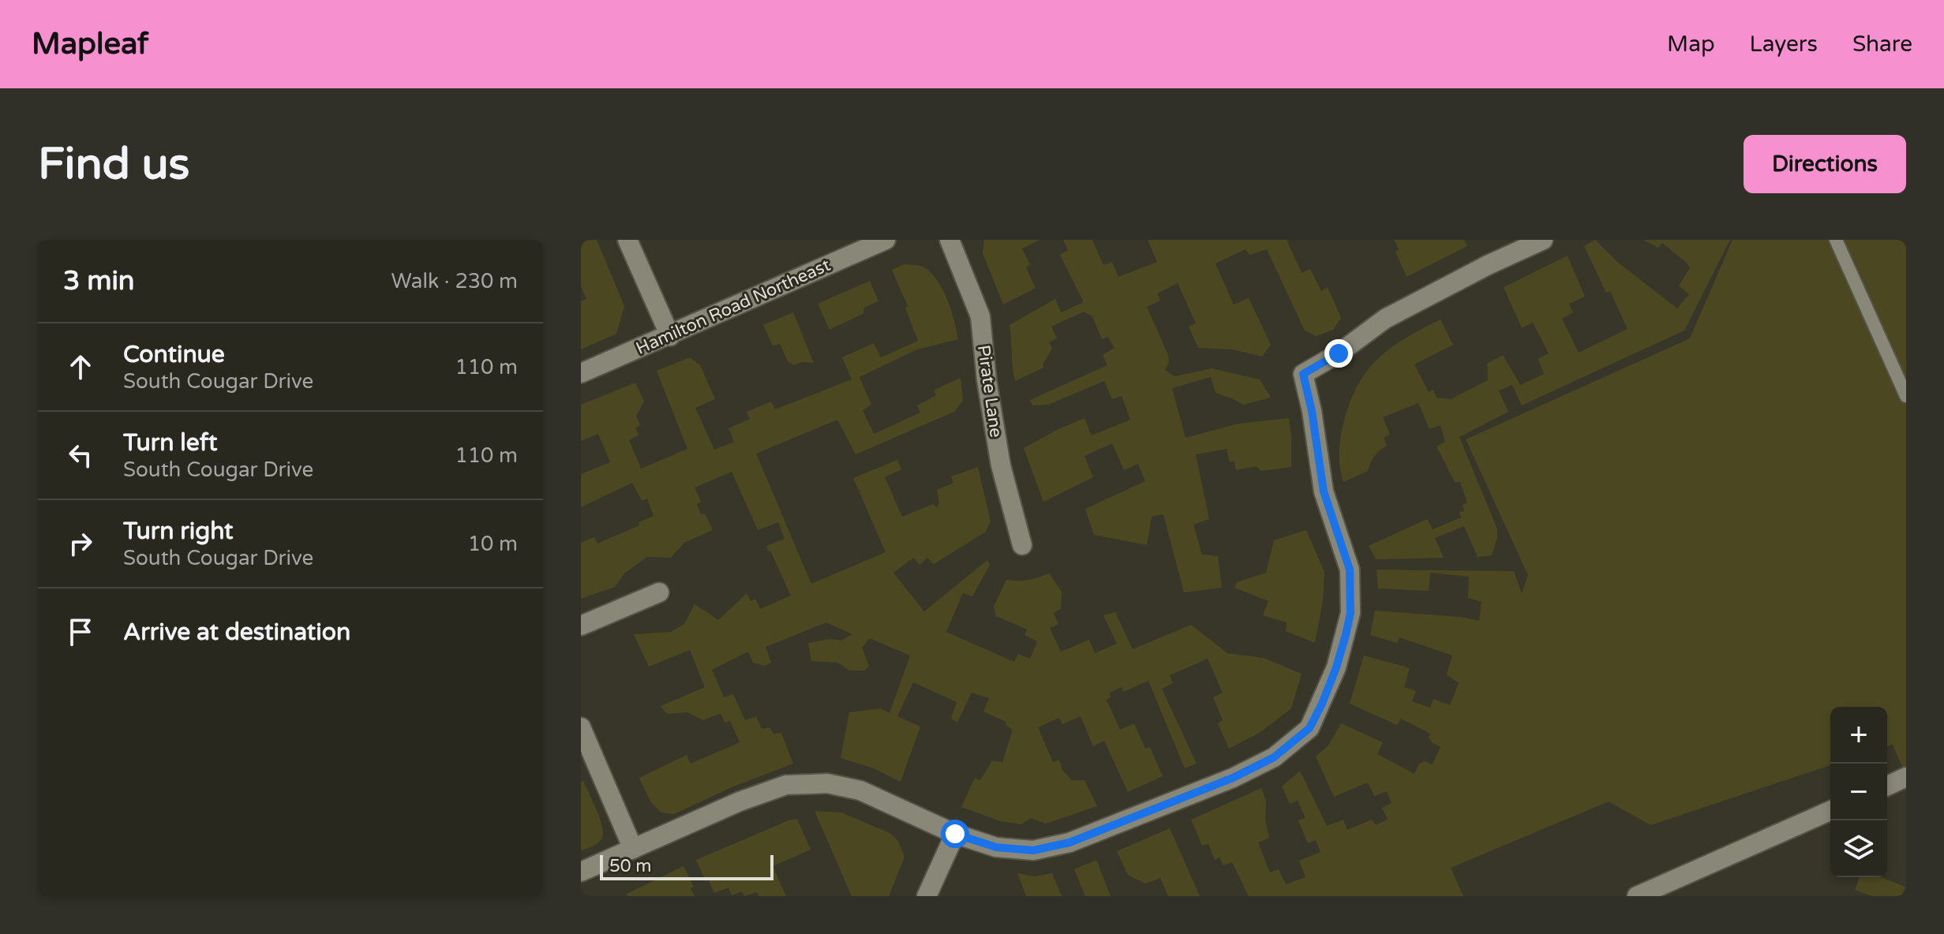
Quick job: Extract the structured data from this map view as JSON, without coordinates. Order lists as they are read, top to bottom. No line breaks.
{"streets":{"street":["Hamilton Road Northeast","Pirate Lane"]},"scale_bar":"50 m","page":{"header":"Mapleaf","nav":["Map","Layers","Share"],"buttons":"Directions","title":"Find us","heading":["3 min","Walk · 230 m"],"list":[["Continue","South Cougar Drive","110 m"],["Turn left","South Cougar Drive","110 m"],["Turn right","South Cougar Drive","10 m"],"Arrive at destination"],"map_buttons":["+","−"],"scale":"50 m"}}
